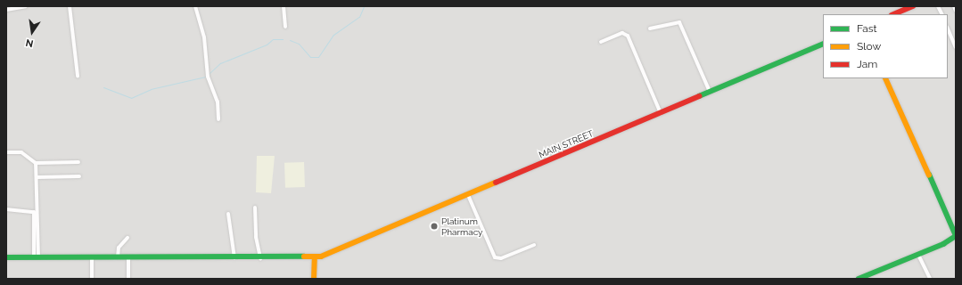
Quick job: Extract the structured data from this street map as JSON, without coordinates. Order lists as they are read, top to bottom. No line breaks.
{"streets":{"main road":["MAIN STREET"]},"places":["Platinum Pharmacy"],"legend":["Fast","Slow","Jam"],"north":"bottom"}
